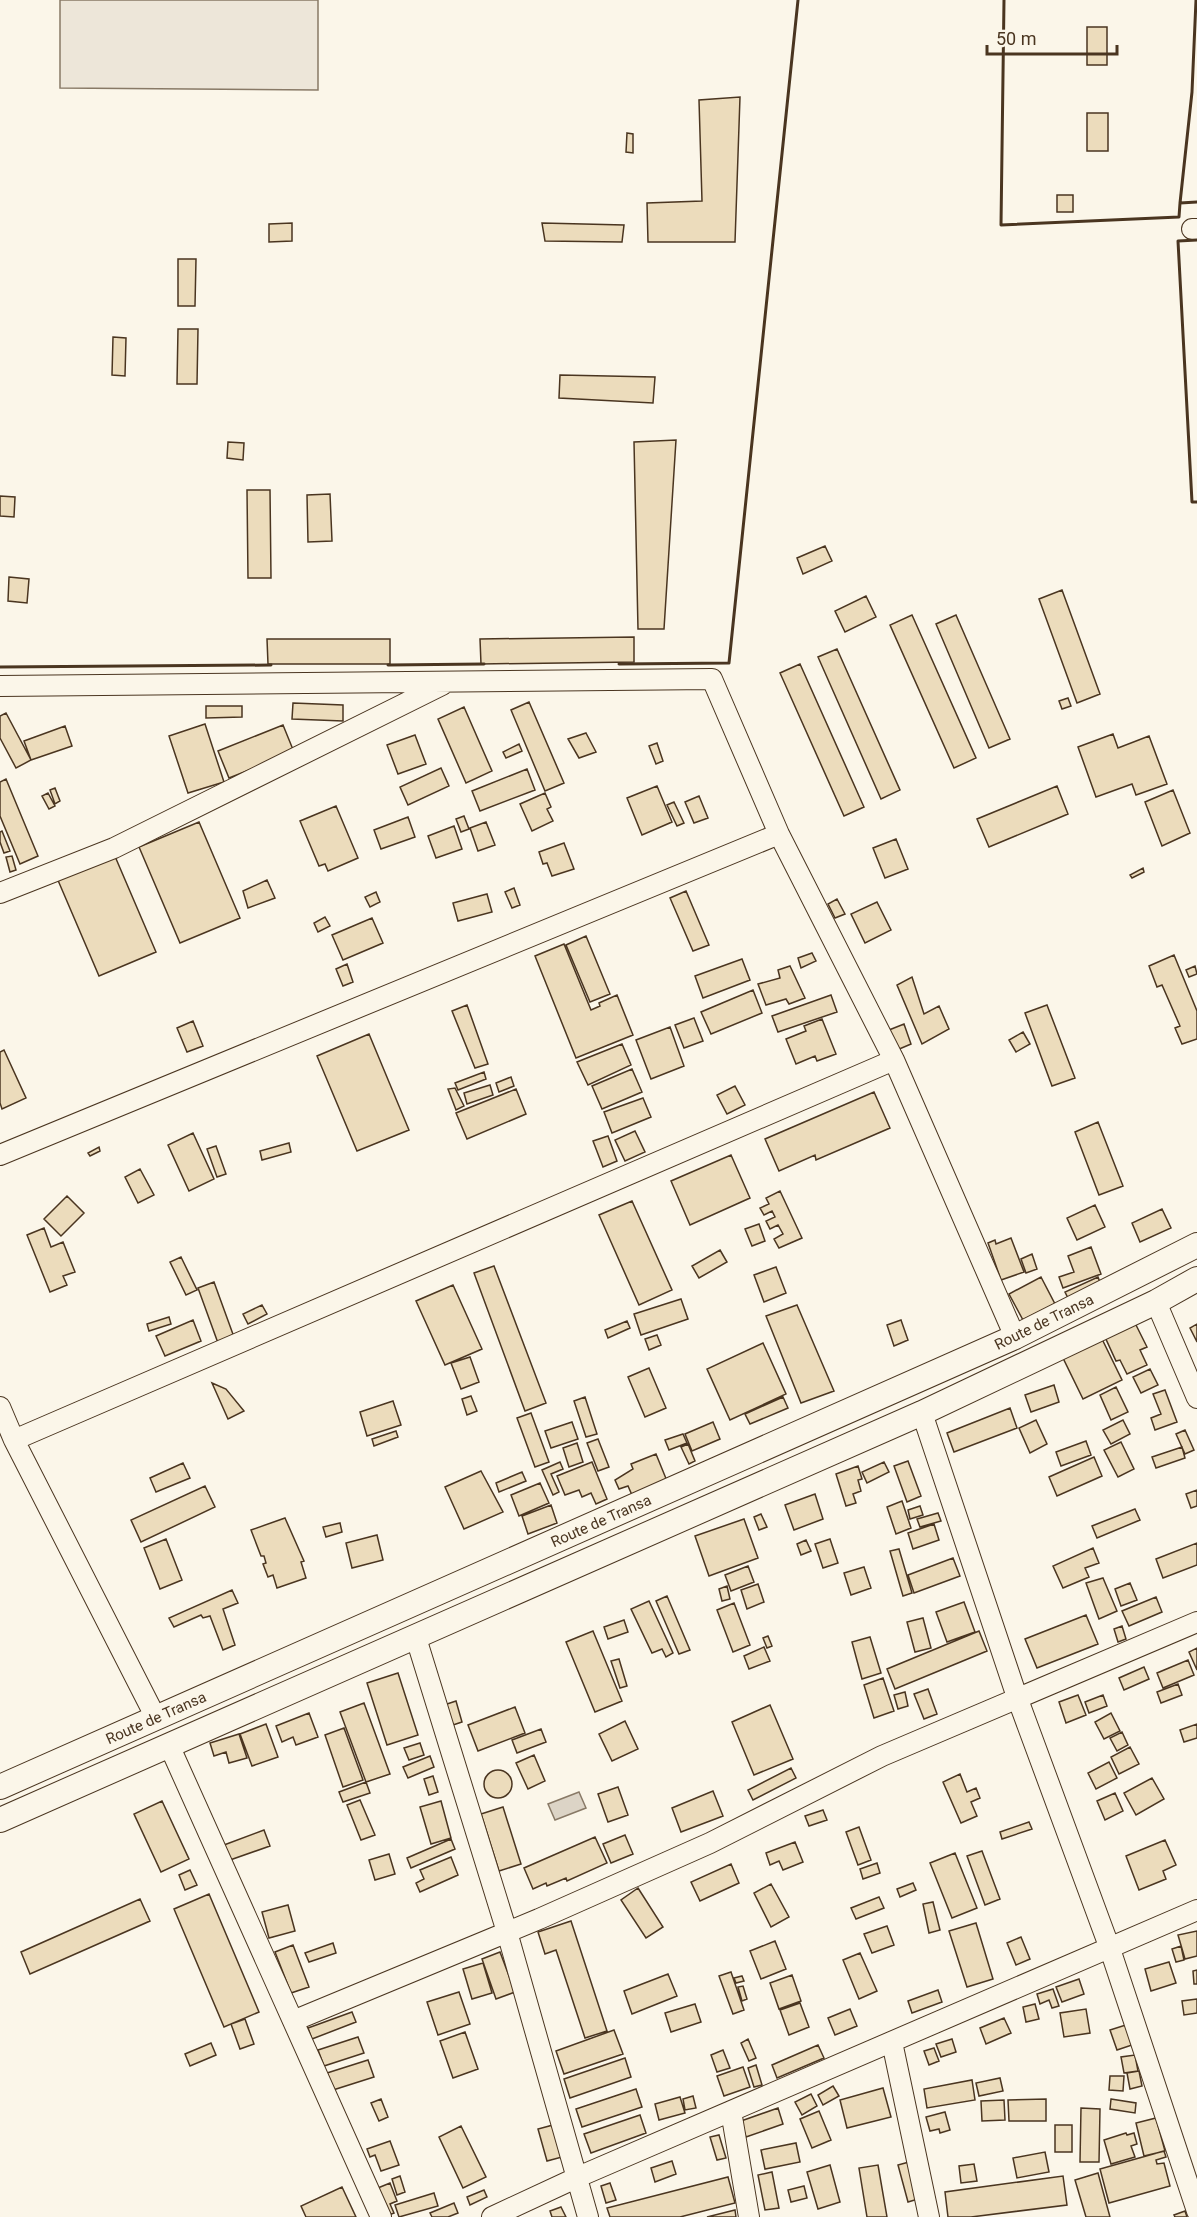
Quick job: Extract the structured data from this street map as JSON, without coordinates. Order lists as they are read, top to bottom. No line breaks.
{"streets":{"main road":["Route de Transa"]},"scale_bar":"50 m"}
